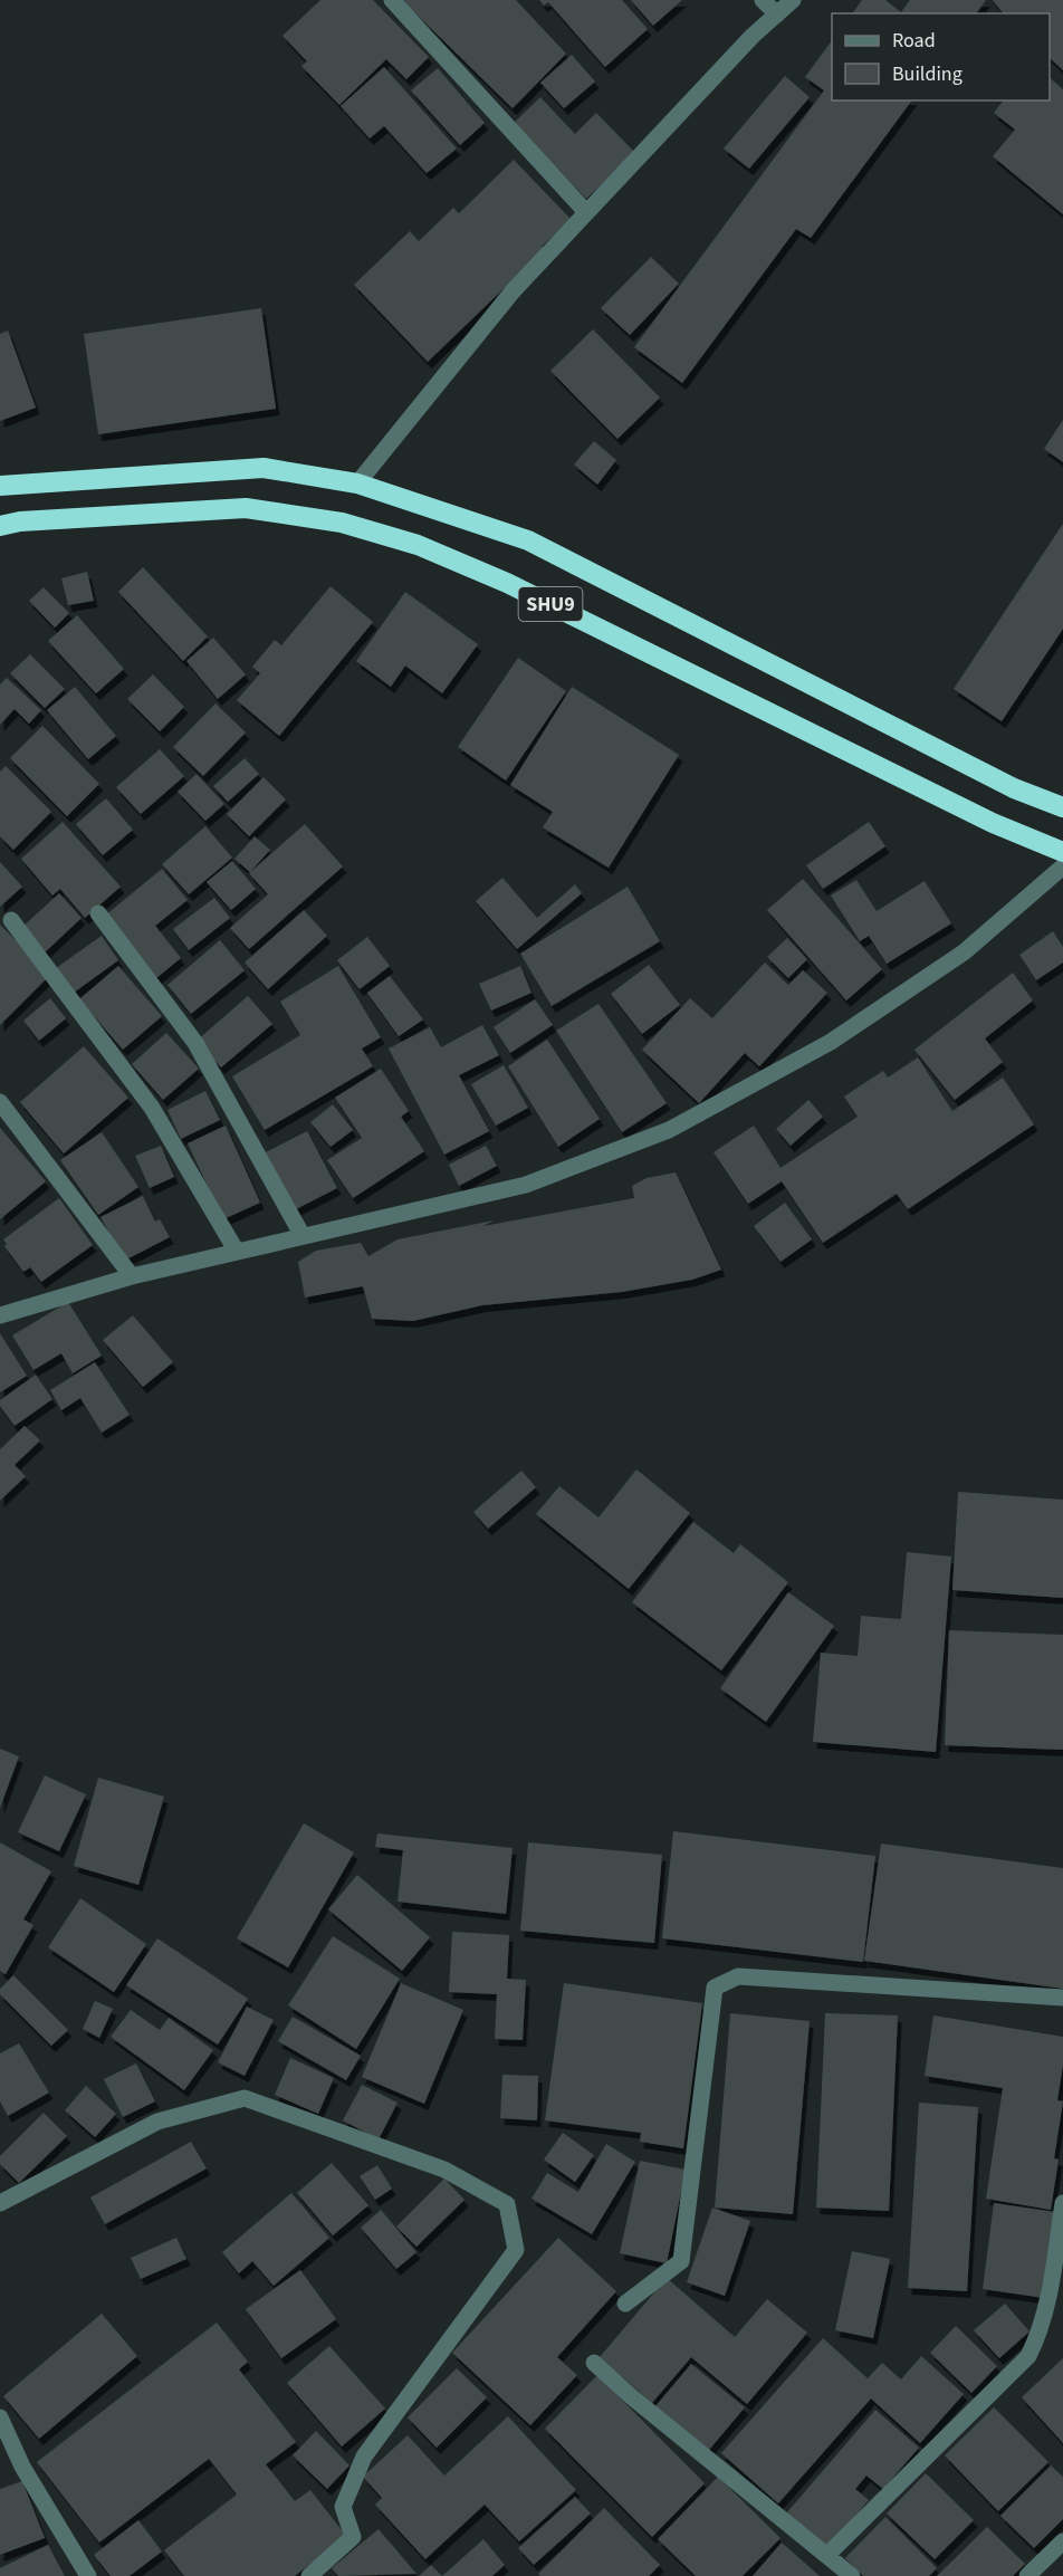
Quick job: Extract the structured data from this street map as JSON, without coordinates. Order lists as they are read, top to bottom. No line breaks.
{"streets":{"highway":["SHU9"]},"legend":["Road","Building"]}
